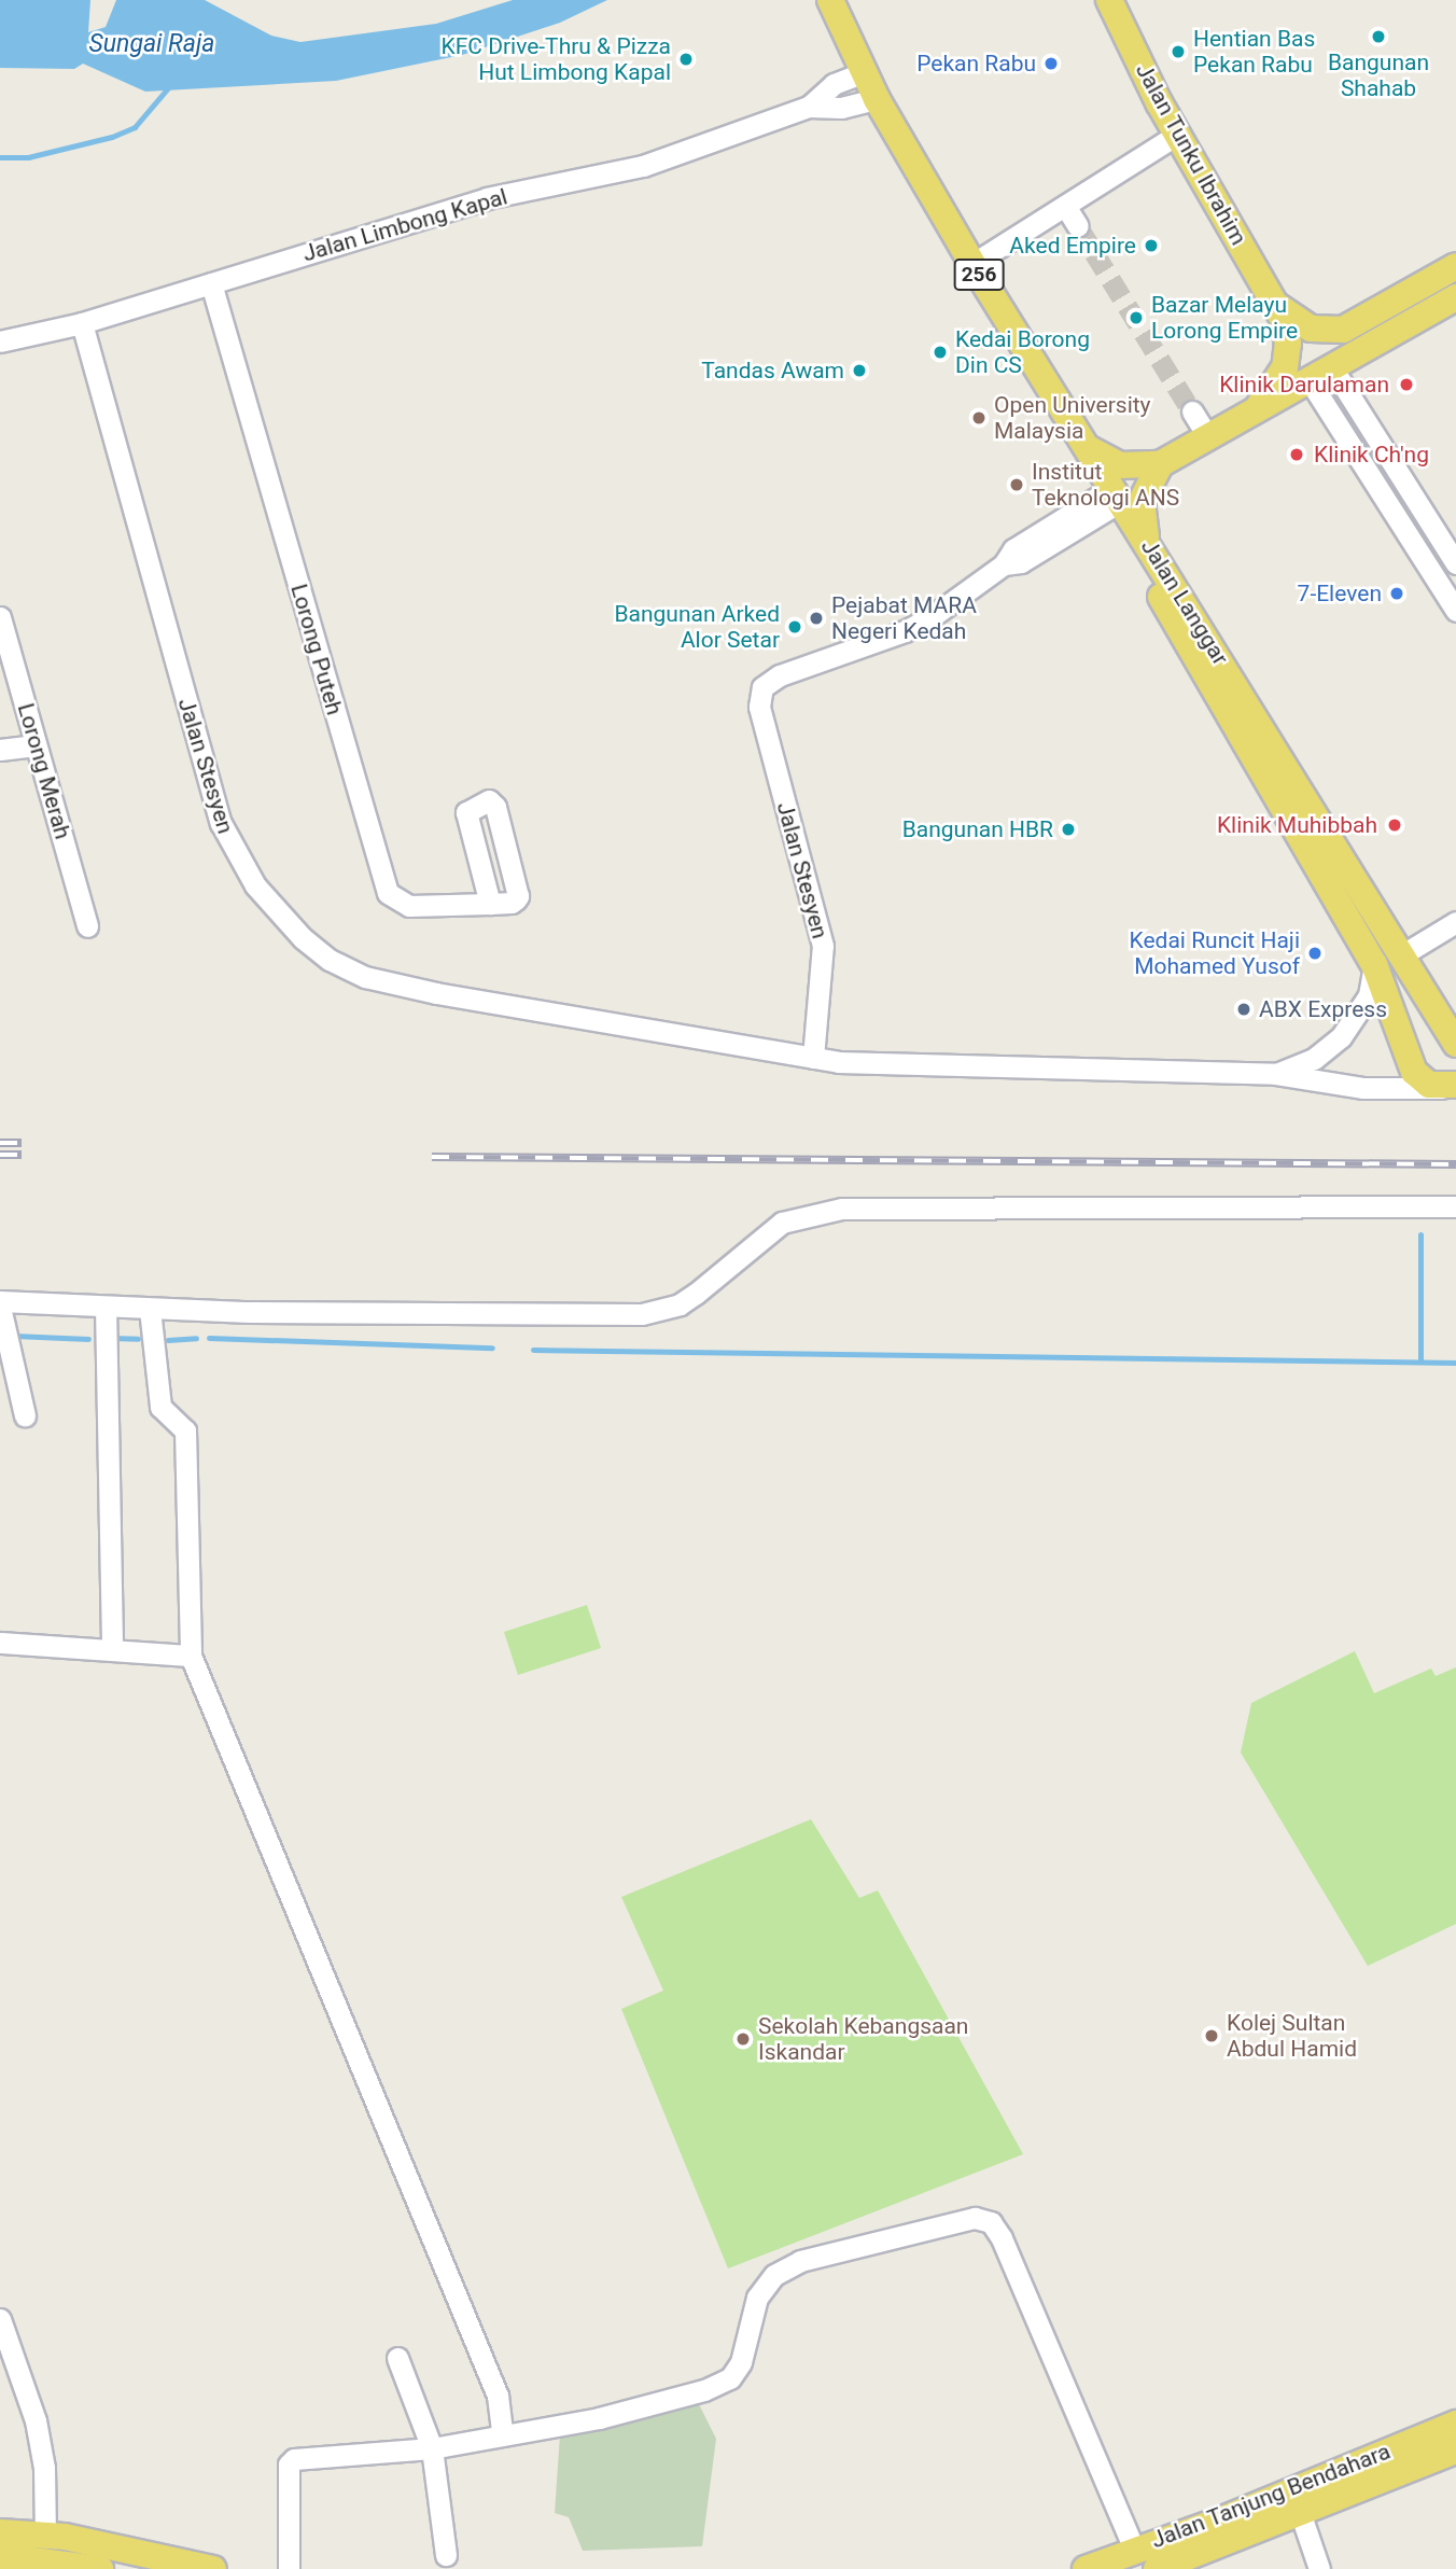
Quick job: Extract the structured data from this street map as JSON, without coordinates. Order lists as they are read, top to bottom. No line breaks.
{"streets":{"main road":["Jalan Tunku Ibrahim","256","Jalan Langgar","Jalan Tanjung Bendahara"],"street":["Jalan Limbong Kapal","Lorong Puteh","Jalan Stesyen","Lorong Merah"]},"crossings":[["Jalan Limbong Kapal","Jalan Langgar"],["Jalan Limbong Kapal","Lorong Puteh"],["Jalan Limbong Kapal","Jalan Stesyen"],["Jalan Langgar","Jalan Stesyen"]],"water":["Sungai Raja"],"places":["Bangunan Shahab","Hentian Bas Pekan Rabu","KFC Drive-Thru & Pizza Hut Limbong Kapal","Pekan Rabu","Aked Empire","Bazar Melayu Lorong Empire","Kedai Borong Din CS","Tandas Awam","Klinik Darulaman","Open University Malaysia","Klinik Ch'ng","Institut Teknologi ANS","7-Eleven","Pejabat MARA Negeri Kedah","Bangunan Arked Alor Setar","Klinik Muhibbah","Bangunan HBR","Kedai Runcit Haji Mohamed Yusof","ABX Express","Kolej Sultan Abdul Hamid","Sekolah Kebangsaan Iskandar"]}
